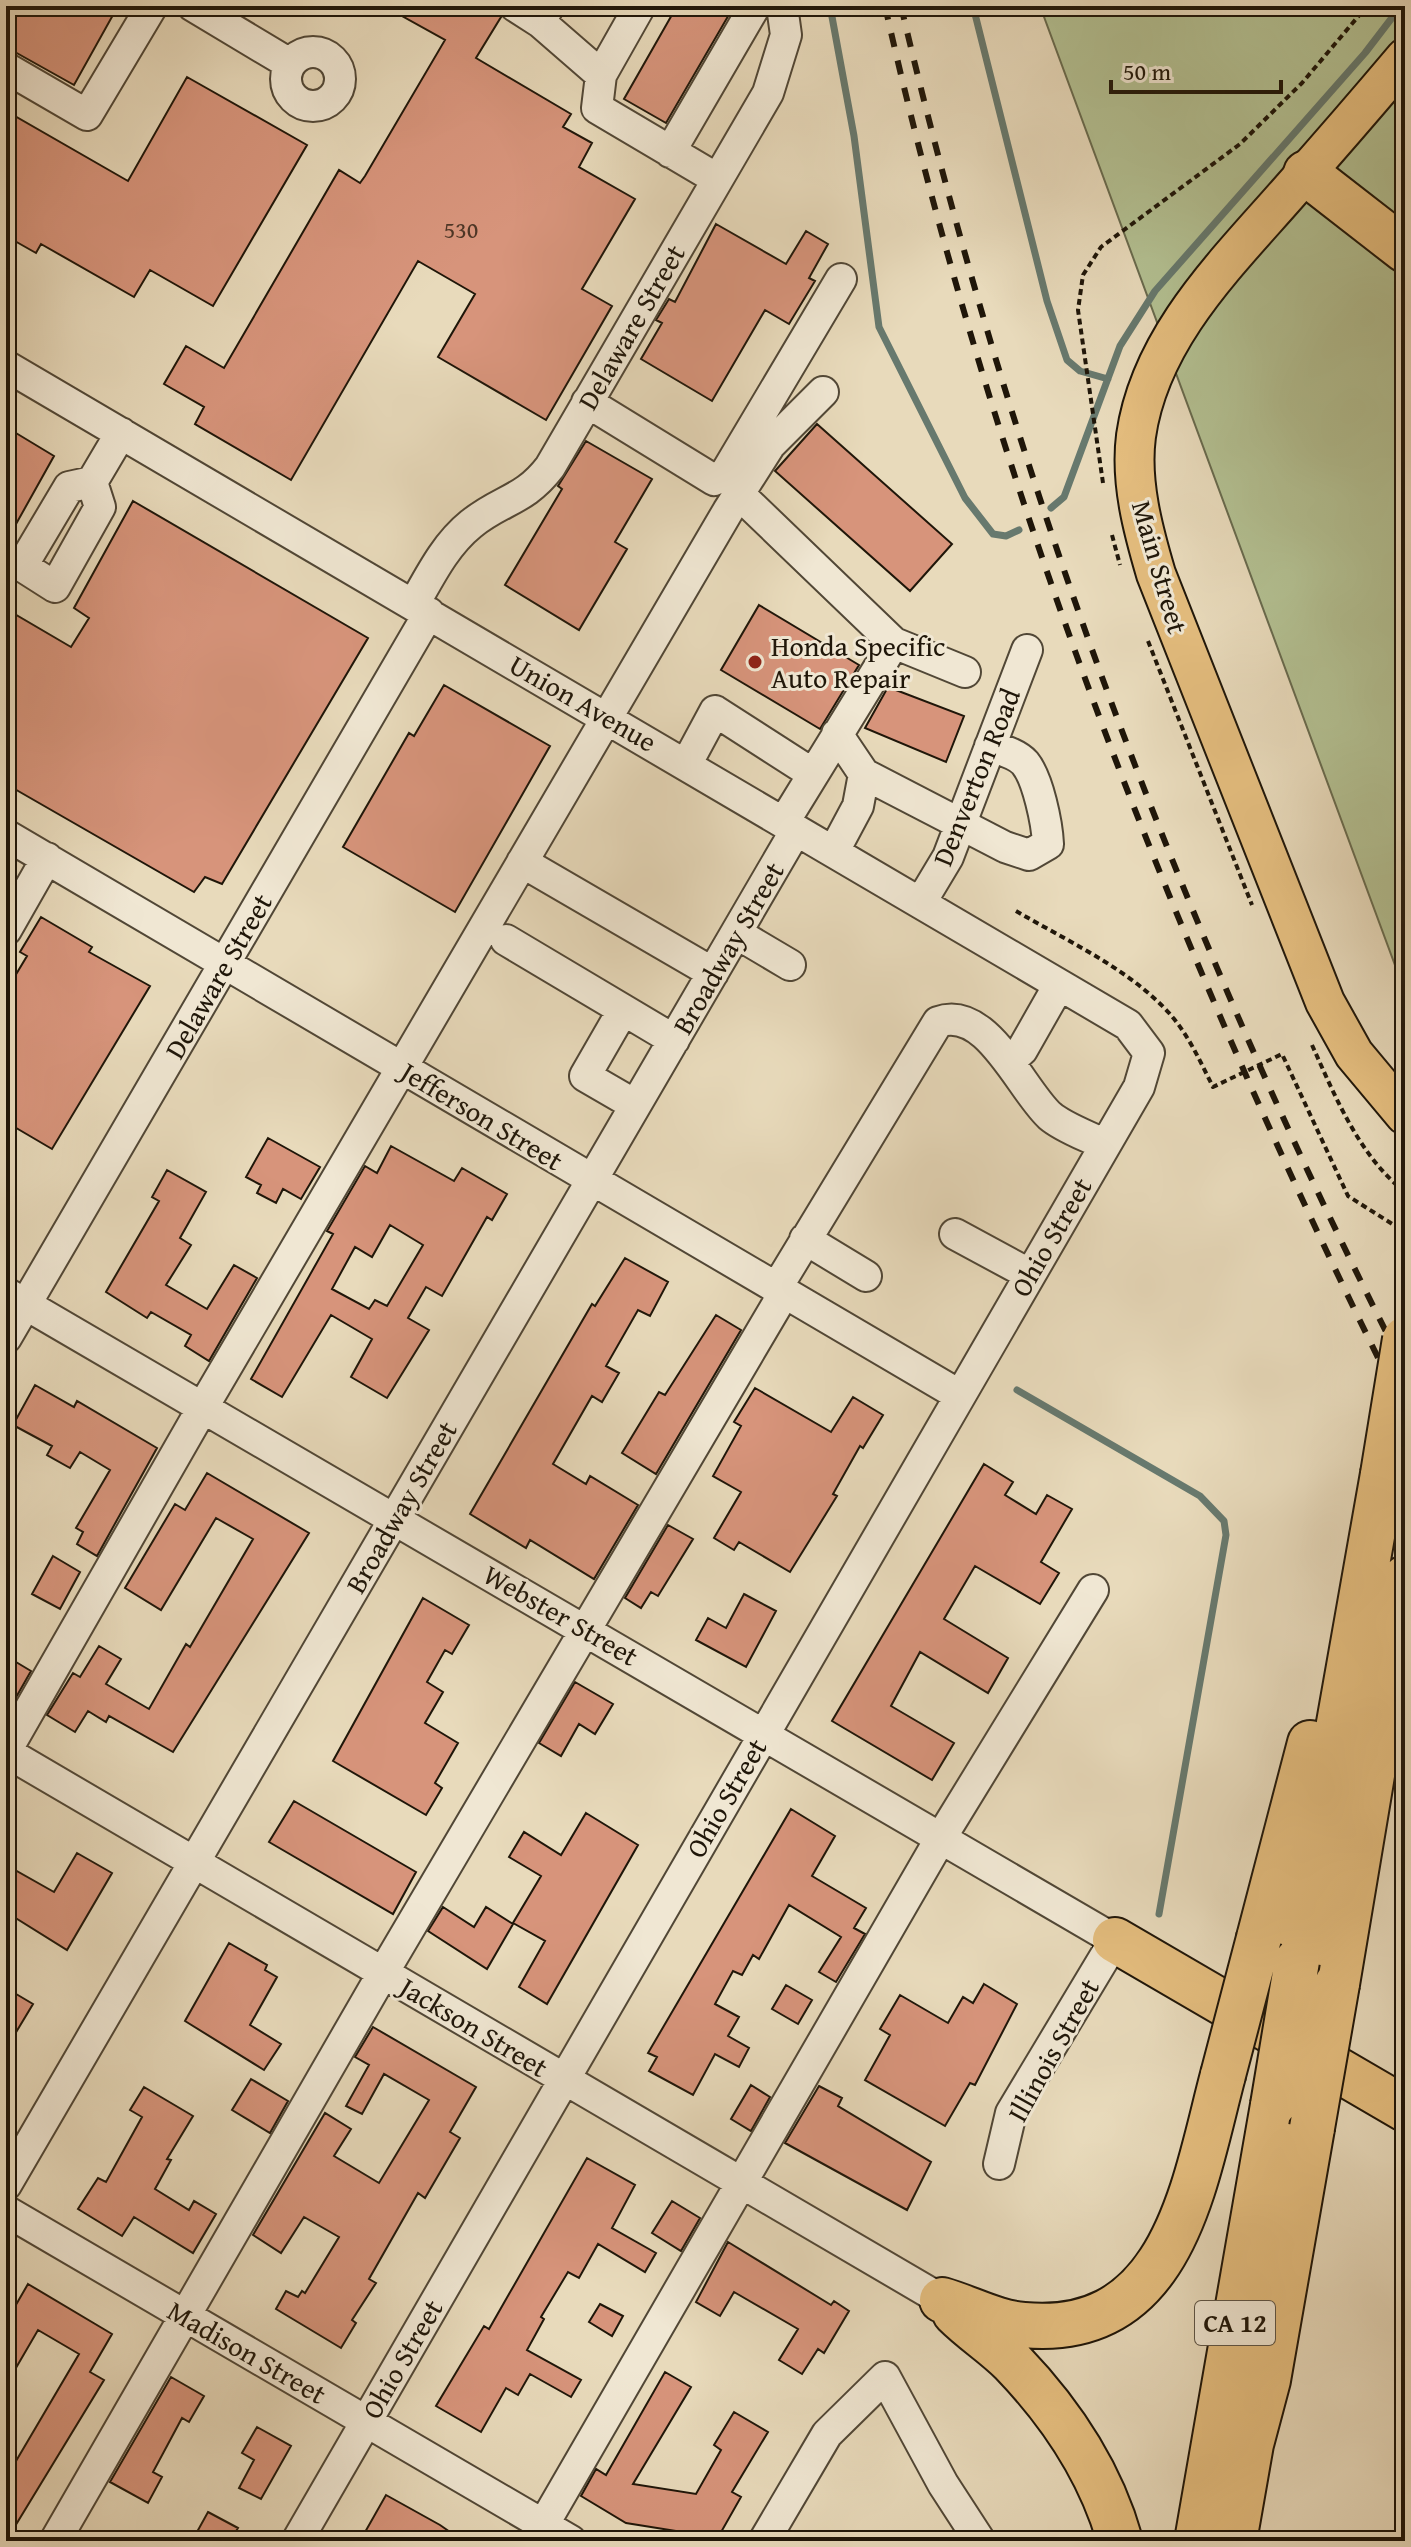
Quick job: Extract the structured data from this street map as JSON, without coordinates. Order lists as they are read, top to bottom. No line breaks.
{"streets":{"highway":["CA 12"],"main road":["Main Street"],"street":["Delaware Street","Union Avenue","Denverton Road","Broadway Street","Jefferson Street","Ohio Street","Webster Street","Jackson Street","Illinois Street","Madison Street"]},"crossings":[["Delaware Street","Union Avenue"],["Delaware Street","Jefferson Street"],["Delaware Street","Webster Street"],["Union Avenue","Denverton Road"],["Union Avenue","Broadway Street"],["Union Avenue","Ohio Street"],["Broadway Street","Jefferson Street"],["Broadway Street","Webster Street"],["Broadway Street","Jackson Street"],["Jefferson Street","Ohio Street"],["Ohio Street","Webster Street"],["Ohio Street","Jackson Street"],["Ohio Street","Madison Street"],["Webster Street","Illinois Street"]],"places":["Honda Specific Auto Repair"],"house_numbers":["530"],"scale_bar":"50 m"}
